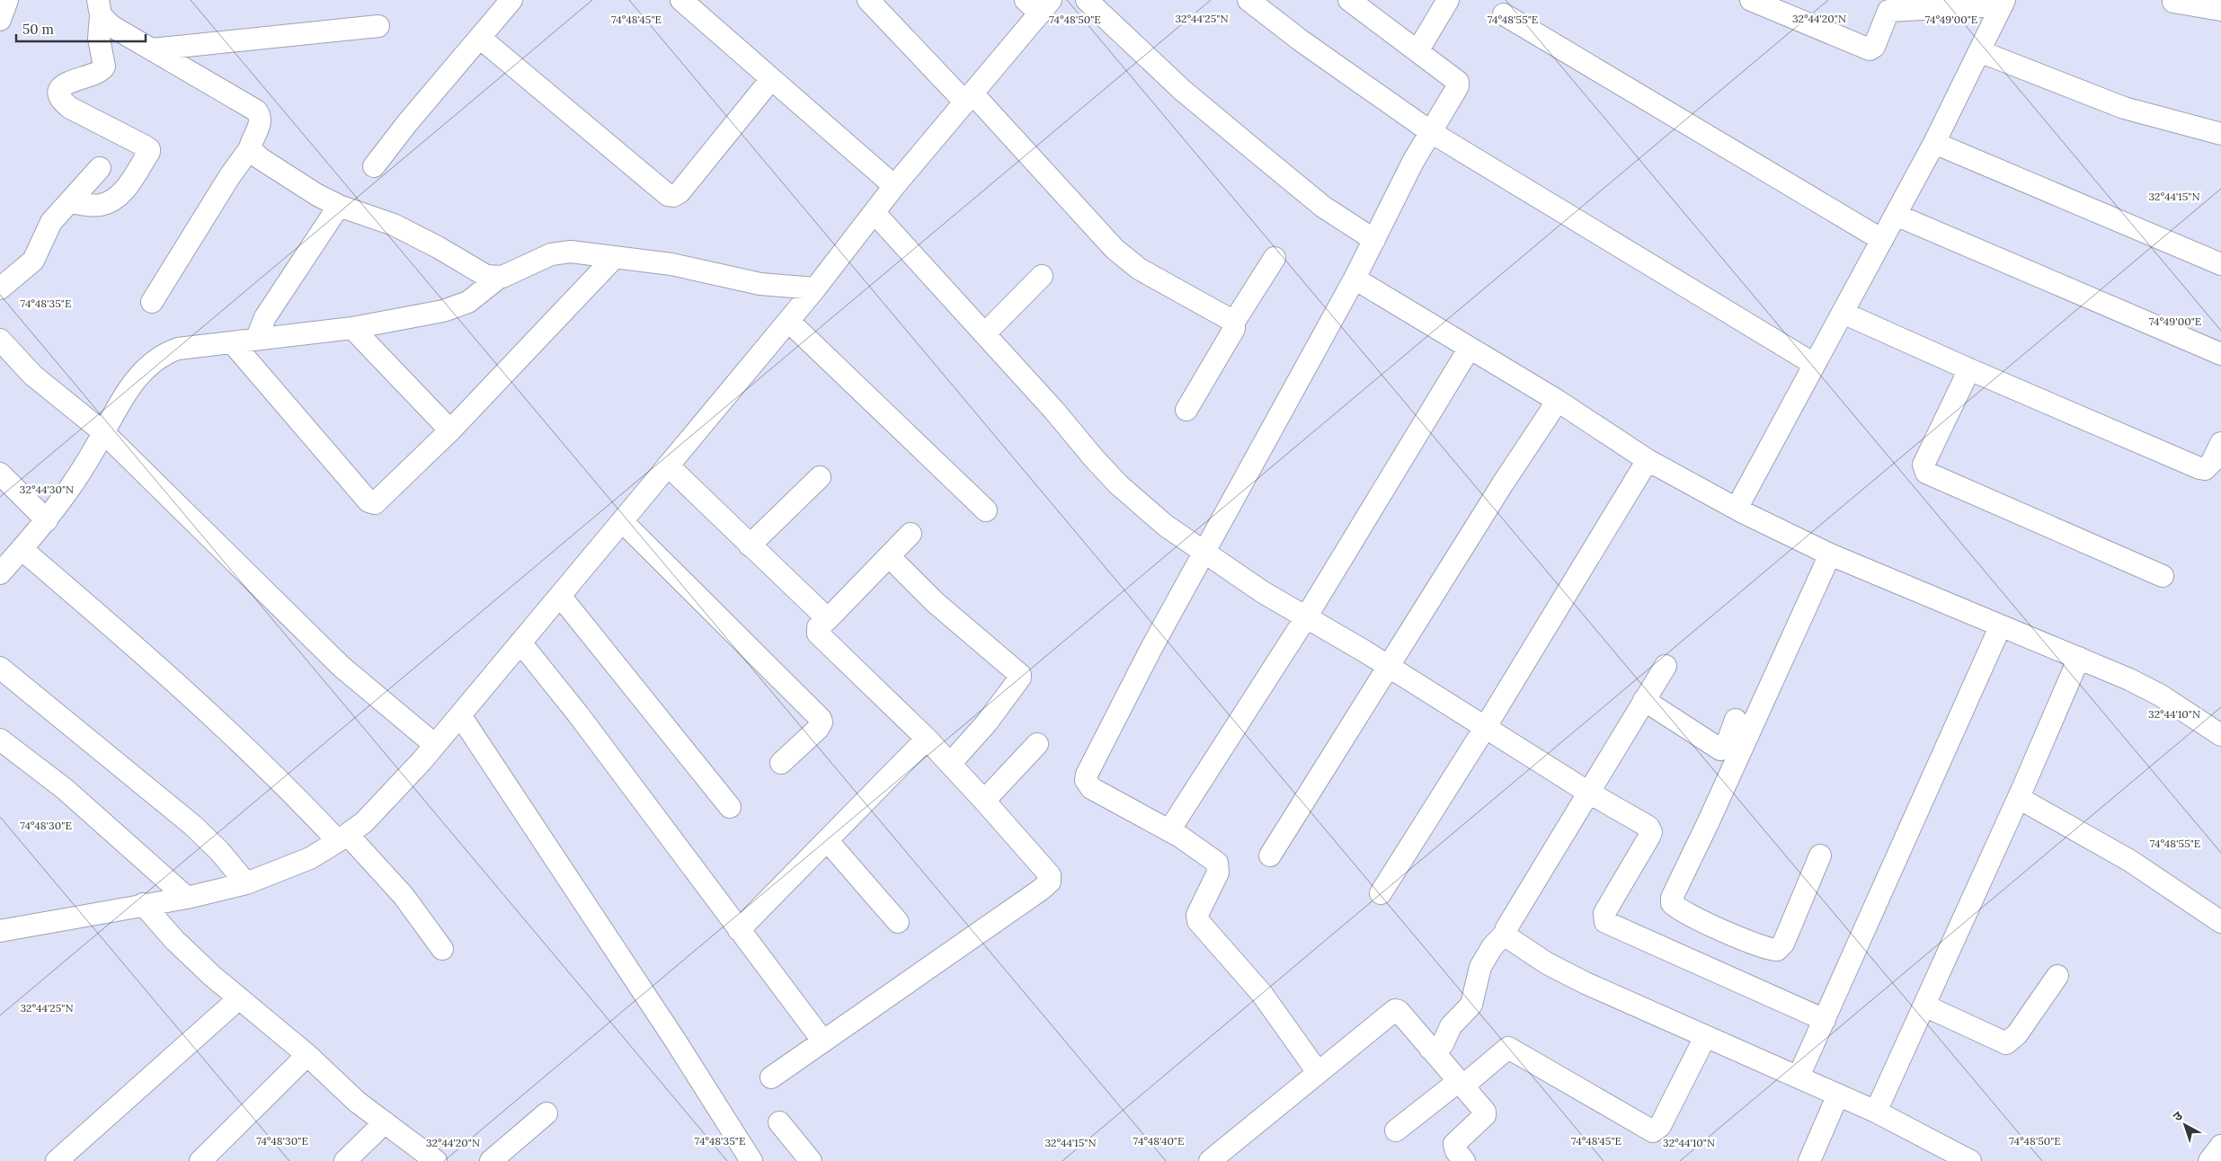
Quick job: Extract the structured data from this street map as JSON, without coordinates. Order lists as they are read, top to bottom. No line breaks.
{"scale_bar":"50 m","north":"top left","coordinates":["32°44'25\"N","32°44'20\"N","74°48'45\"E","74°48'50\"E","74°49'00\"E","74°48'55\"E","32°44'15\"N","74°48'35\"E","32°44'30\"N","32°44'10\"N","74°48'30\"E","74°48'40\"E"]}
